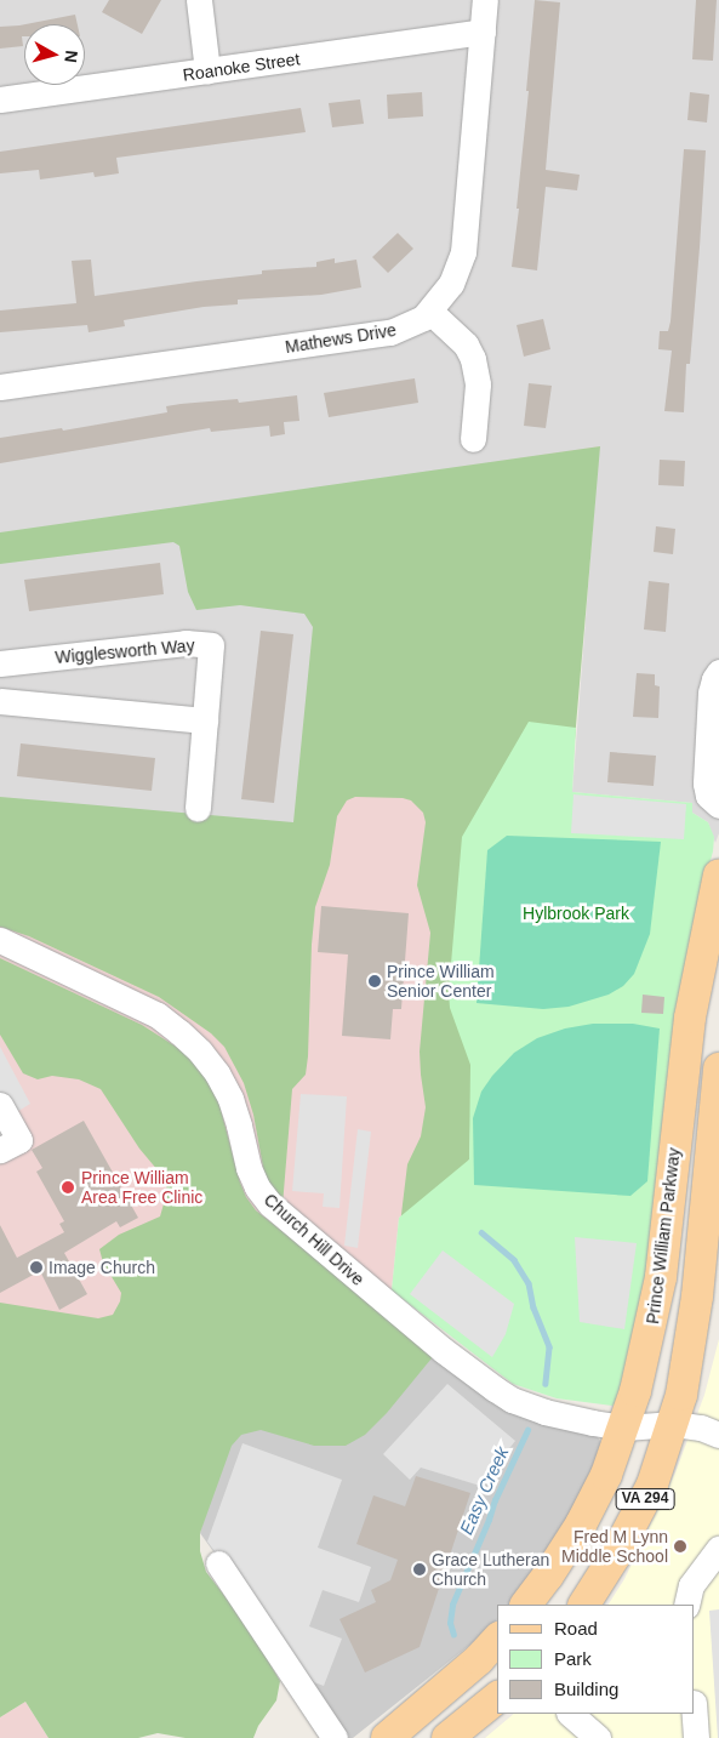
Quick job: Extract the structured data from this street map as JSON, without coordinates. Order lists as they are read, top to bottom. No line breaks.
{"streets":{"main road":["Prince William Parkway","VA 294"],"street":["Roanoke Street","Mathews Drive","Wigglesworth Way","Church Hill Drive"]},"crossings":[["Roanoke Street","Mathews Drive"],["Prince William Parkway","Church Hill Drive"],["Church Hill Drive","VA 294"]],"water":["Easy Creek"],"parks":["Hylbrook Park"],"places":["Prince William Senior Center","Prince William Area Free Clinic","Image Church","Fred M Lynn Middle School","Grace Lutheran Church"],"legend":["Road","Park","Building"],"north":"right"}
